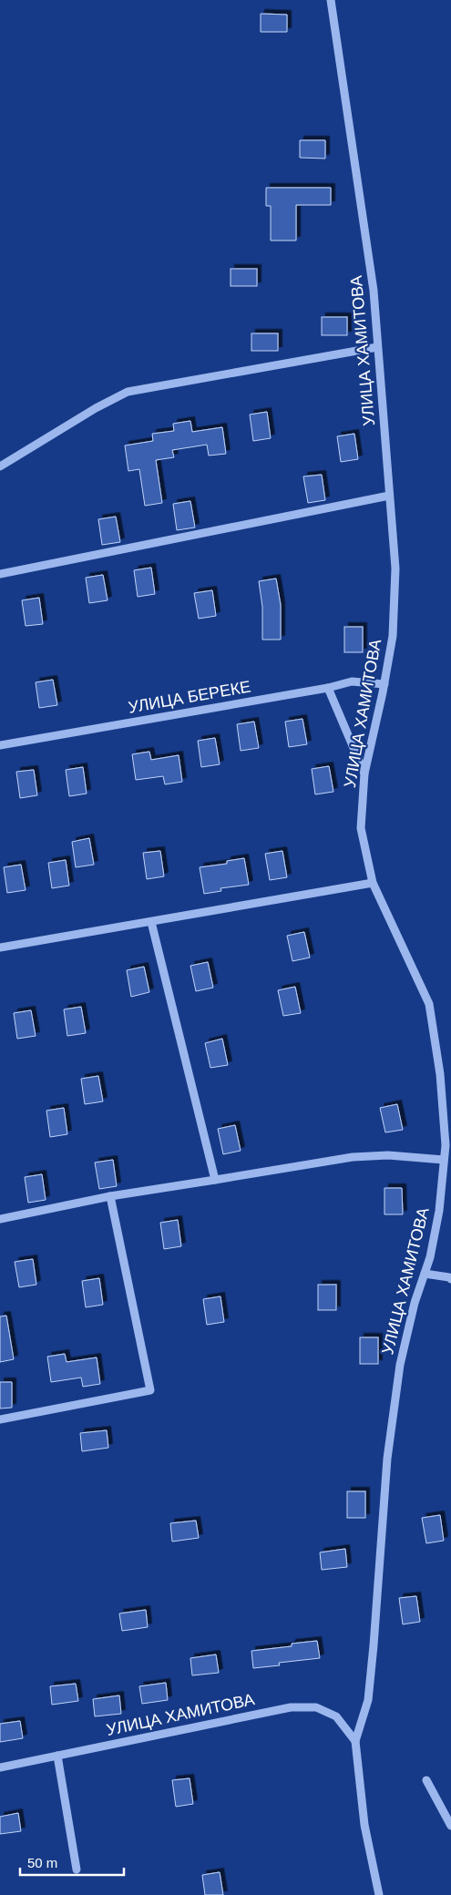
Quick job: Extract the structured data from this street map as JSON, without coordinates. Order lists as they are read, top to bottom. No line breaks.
{"streets":{"street":["УЛИЦА ХАМИТОВА","УЛИЦА БЕРЕКЕ"]},"crossings":[["УЛИЦА ХАМИТОВА","УЛИЦА БЕРЕКЕ"]],"scale_bar":"50 m"}
